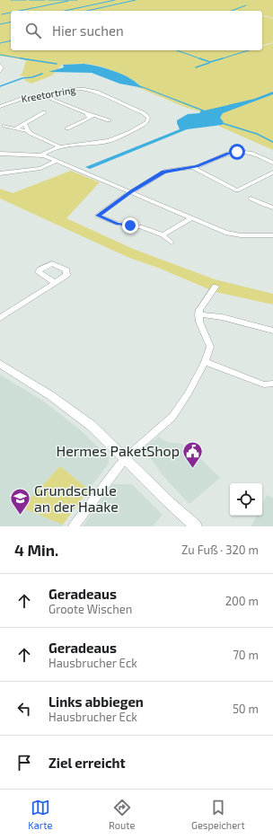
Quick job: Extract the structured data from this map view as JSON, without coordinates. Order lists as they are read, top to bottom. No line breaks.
{"streets":{"street":["Kreetortring"]},"places":{"public building":["Hermes PaketShop"],"school or university":["Grundschule an der Haake"]},"page":{"search":"Hier suchen","heading":["4 Min.","Zu Fuß · 320 m"],"list":[["Geradeaus","Groote Wischen","200 m"],["Geradeaus","Hausbrucher Eck","70 m"],["Links abbiegen","Hausbrucher Eck","50 m"],"Ziel erreicht"],"nav":["Karte","Route","Gespeichert"]}}
